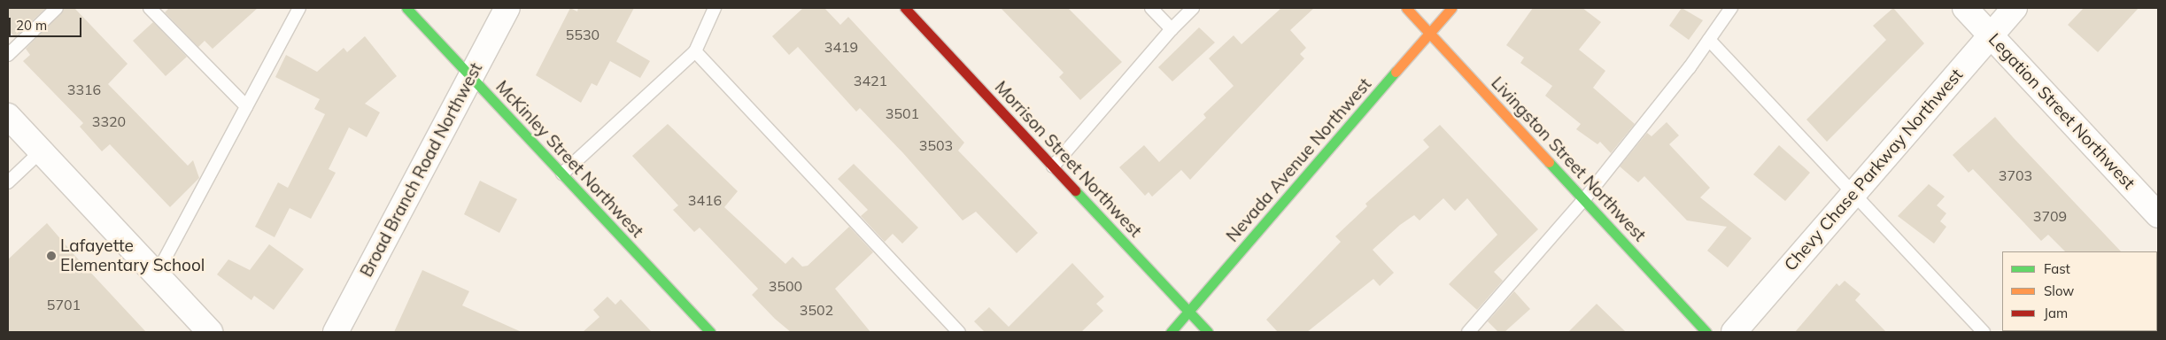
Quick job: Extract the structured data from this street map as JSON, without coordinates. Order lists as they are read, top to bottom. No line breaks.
{"streets":{"street":["Legation Street Northwest","McKinley Street Northwest","Morrison Street Northwest","Livingston Street Northwest","Nevada Avenue Northwest","Broad Branch Road Northwest","Chevy Chase Parkway Northwest"]},"crossings":[["Legation Street Northwest","Chevy Chase Parkway Northwest"],["McKinley Street Northwest","Broad Branch Road Northwest"],["Morrison Street Northwest","Nevada Avenue Northwest"],["Livingston Street Northwest","Nevada Avenue Northwest"]],"places":["Lafayette Elementary School"],"house_numbers":["5530","3419","3421","3316","3501","3320","3503","3703","3416","3709","3500","5701","3502"],"legend":["Fast","Slow","Jam"],"scale_bar":"20 m"}
